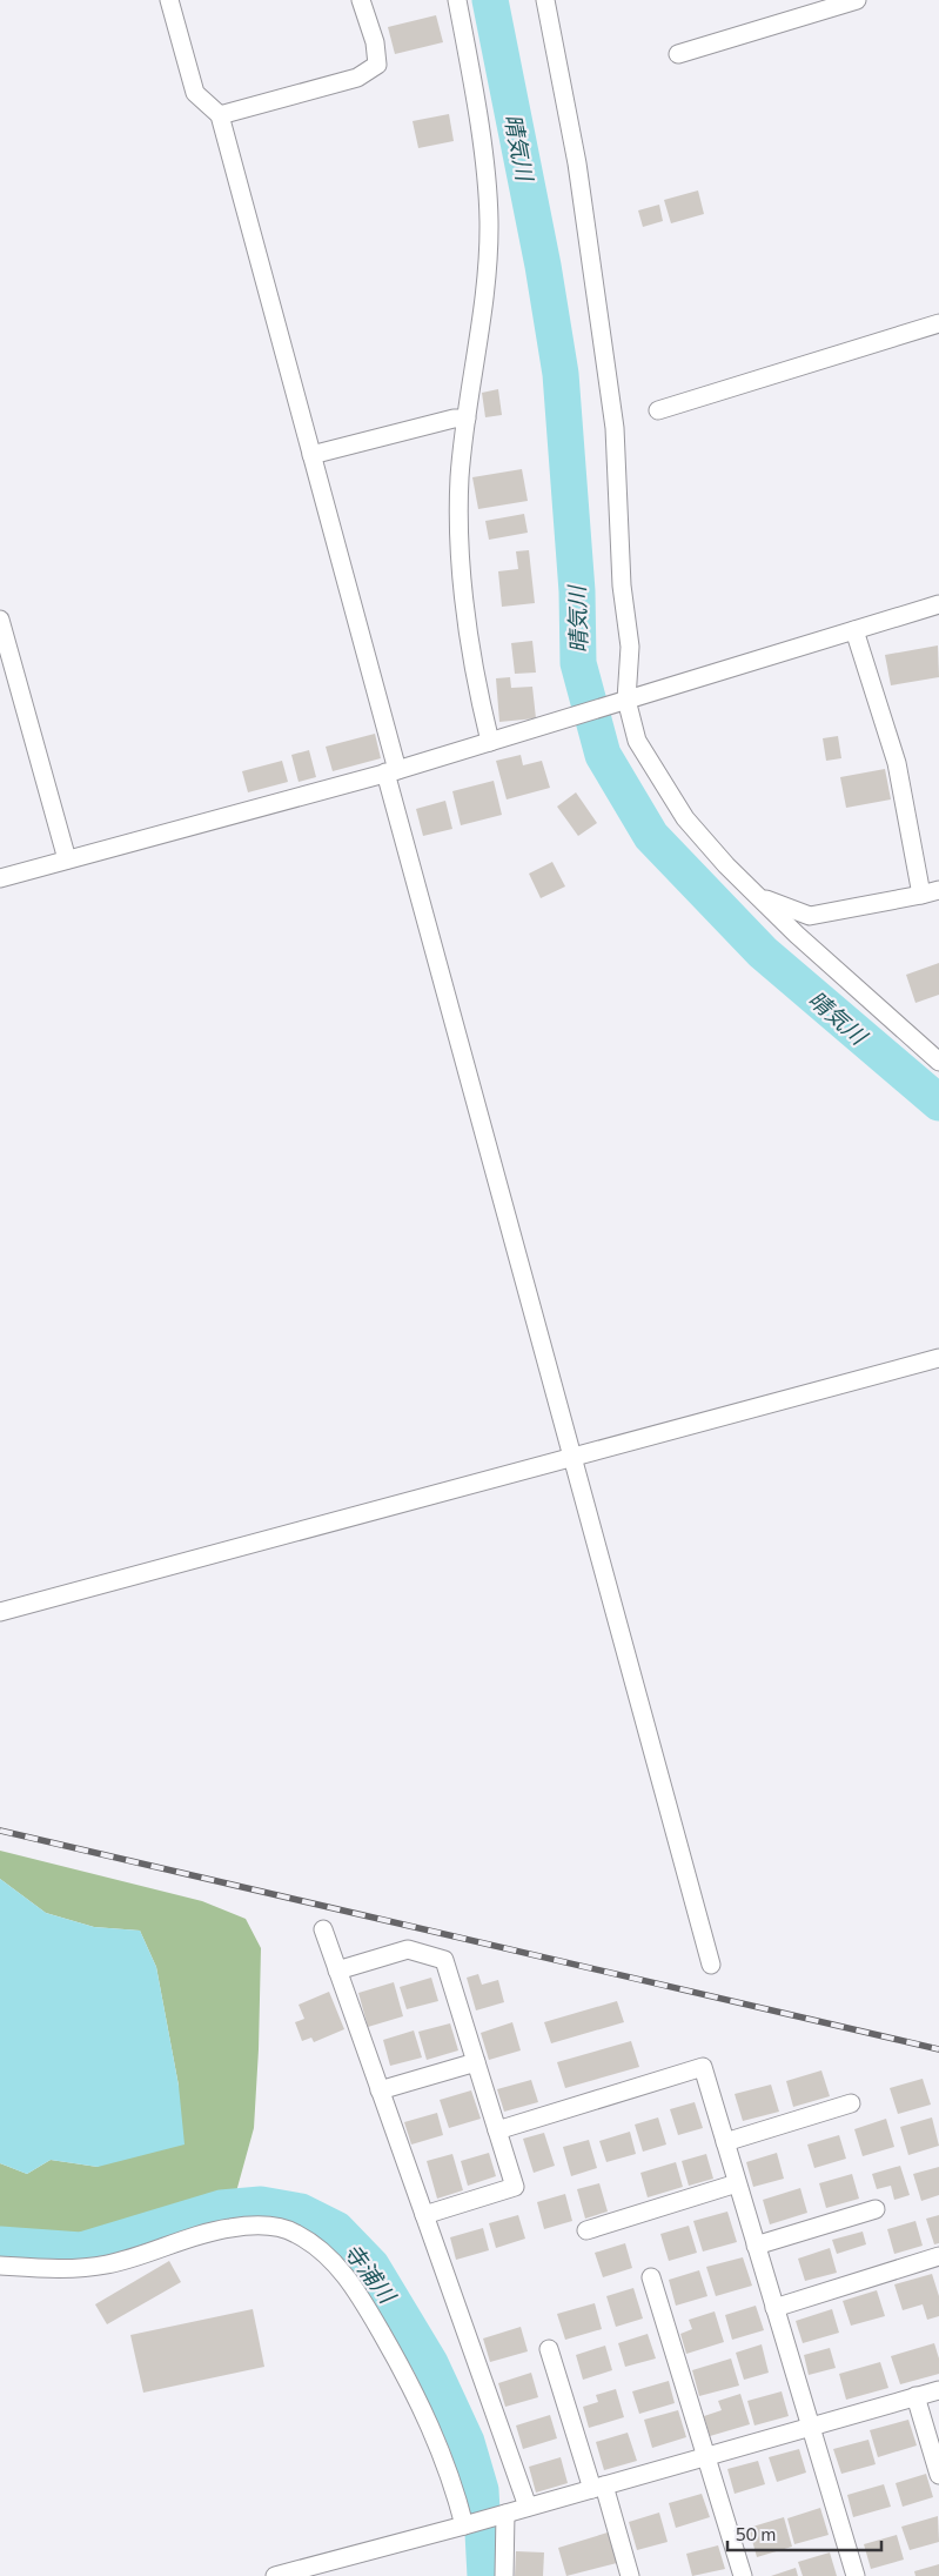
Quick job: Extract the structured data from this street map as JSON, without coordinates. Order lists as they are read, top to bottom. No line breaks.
{"water":["晴気川","寺浦川"],"scale_bar":"50 m"}
